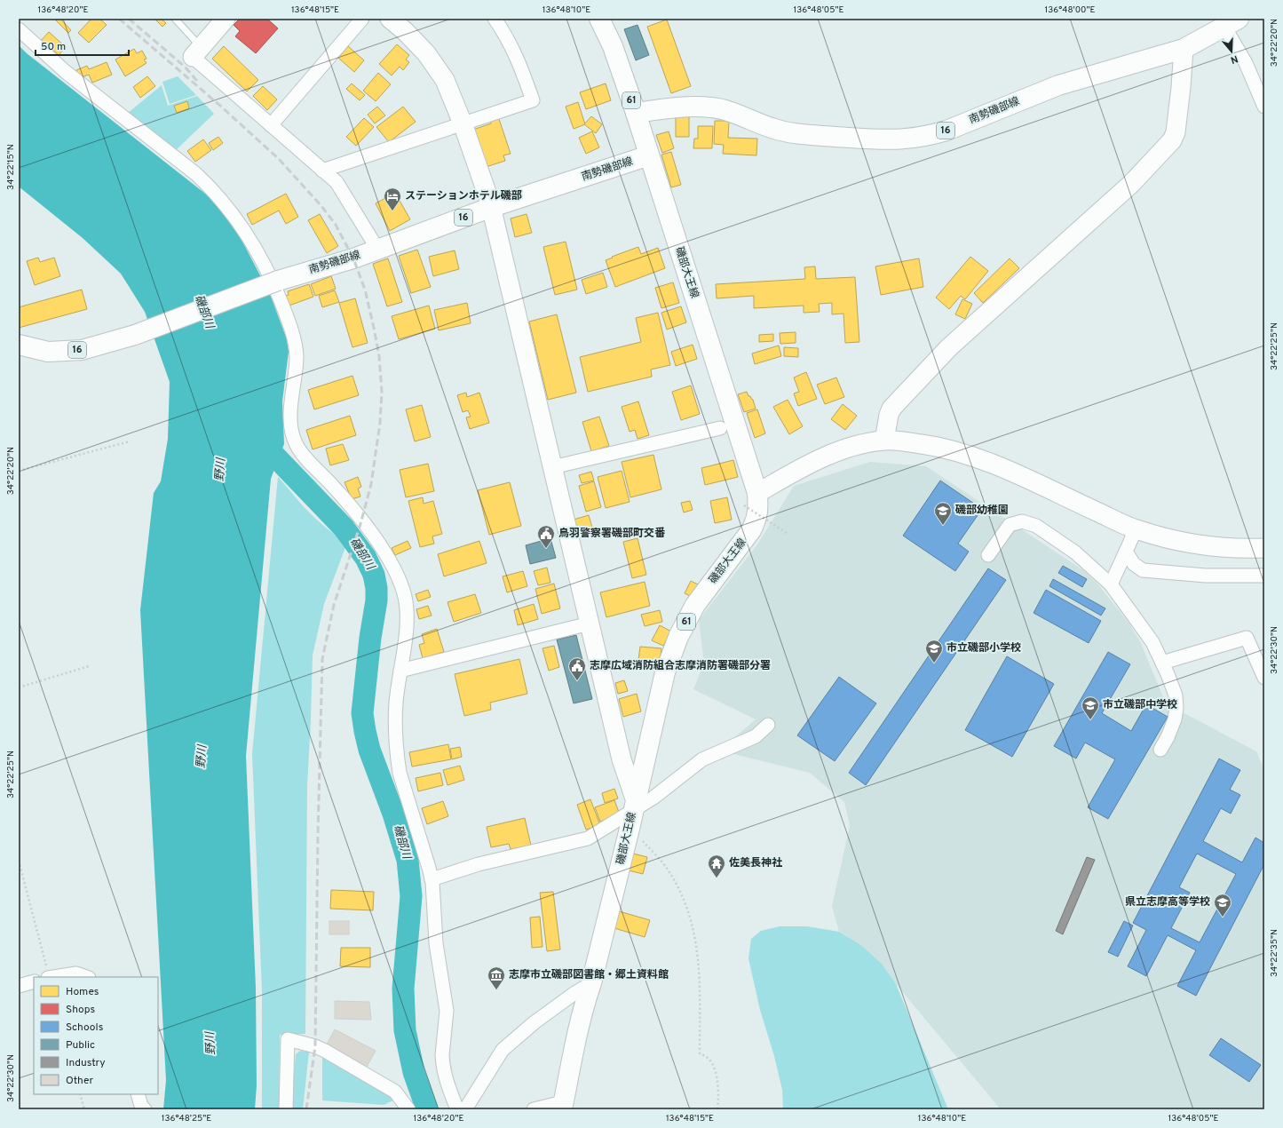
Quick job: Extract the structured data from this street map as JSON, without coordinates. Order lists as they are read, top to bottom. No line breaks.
{"streets":{"main road":["61","南勢磯部線","16","磯部大王線"]},"crossings":[["南勢磯部線","磯部大王線"]],"water":["磯部川","野川"],"places":{"hotel":["ステーションホテル磯部"],"school or university":["磯部幼稚園","市立磯部小学校","市立磯部中学校","県立志摩高等学校"],"public building":["鳥羽警察署磯部町交番","志摩広域消防組合志摩消防署磯部分署"],"temple":["佐美長神社"],"museum":["志摩市立磯部図書館・郷土資料館"]},"legend":["Homes","Shops","Schools","Public","Industry","Other"],"scale_bar":"50 m","north":"bottom","coordinates":["136°48'20\"E","136°48'15\"E","136°48'10\"E","136°48'05\"E","136°48'00\"E","34°22'20\"N","34°22'15\"N","34°22'25\"N","34°22'30\"N","34°22'35\"N","136°48'25\"E"]}
